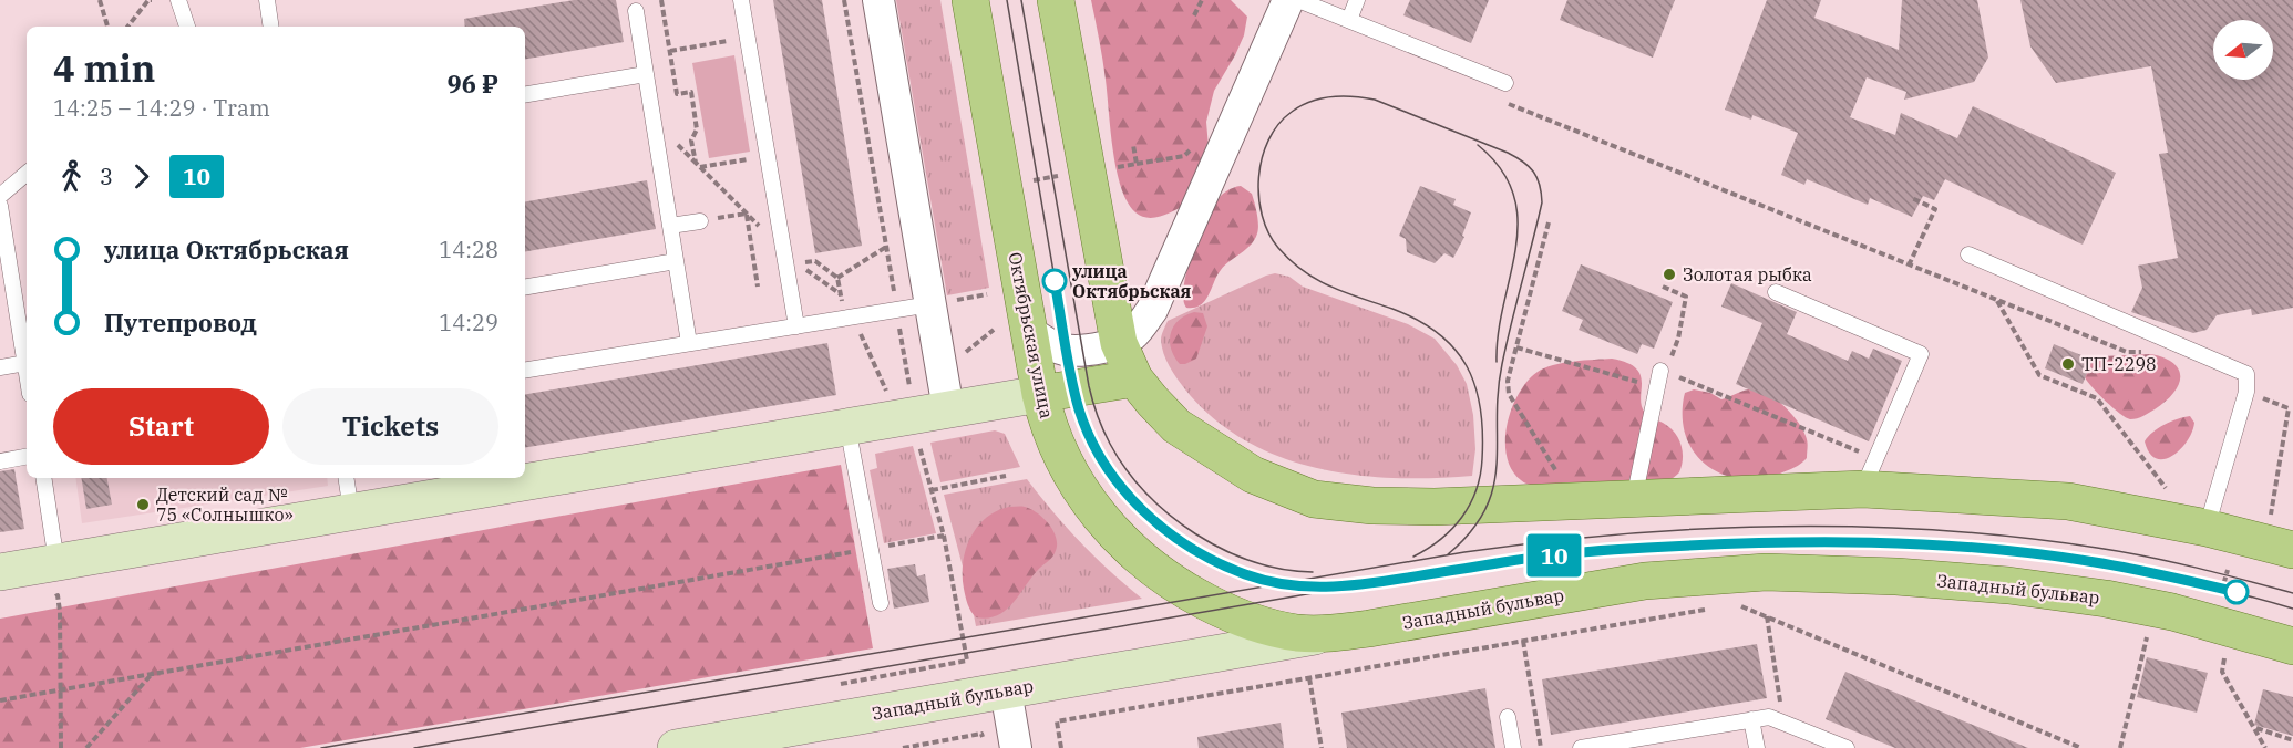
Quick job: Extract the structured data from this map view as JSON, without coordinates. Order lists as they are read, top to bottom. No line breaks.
{"streets":{"main road":["Октябрьская улица","Западный бульвар"]},"crossings":[["Октябрьская улица","Западный бульвар"]],"places":["Золотая рыбка","улица Октябрьская","ТП-2298","Детский сад № 75 «Солнышко»"],"lines":["tram line 10"],"north":"left","page":{"on_map":"10","heading":["4 min","14:25 – 14:29 · Tram","96 ₽"],"legs":["3","10"],"list":[{"name":"улица Октябрьская","value":"14:28"},{"name":"Путепровод","value":"14:29"}],"buttons":["Start","Tickets"]}}
